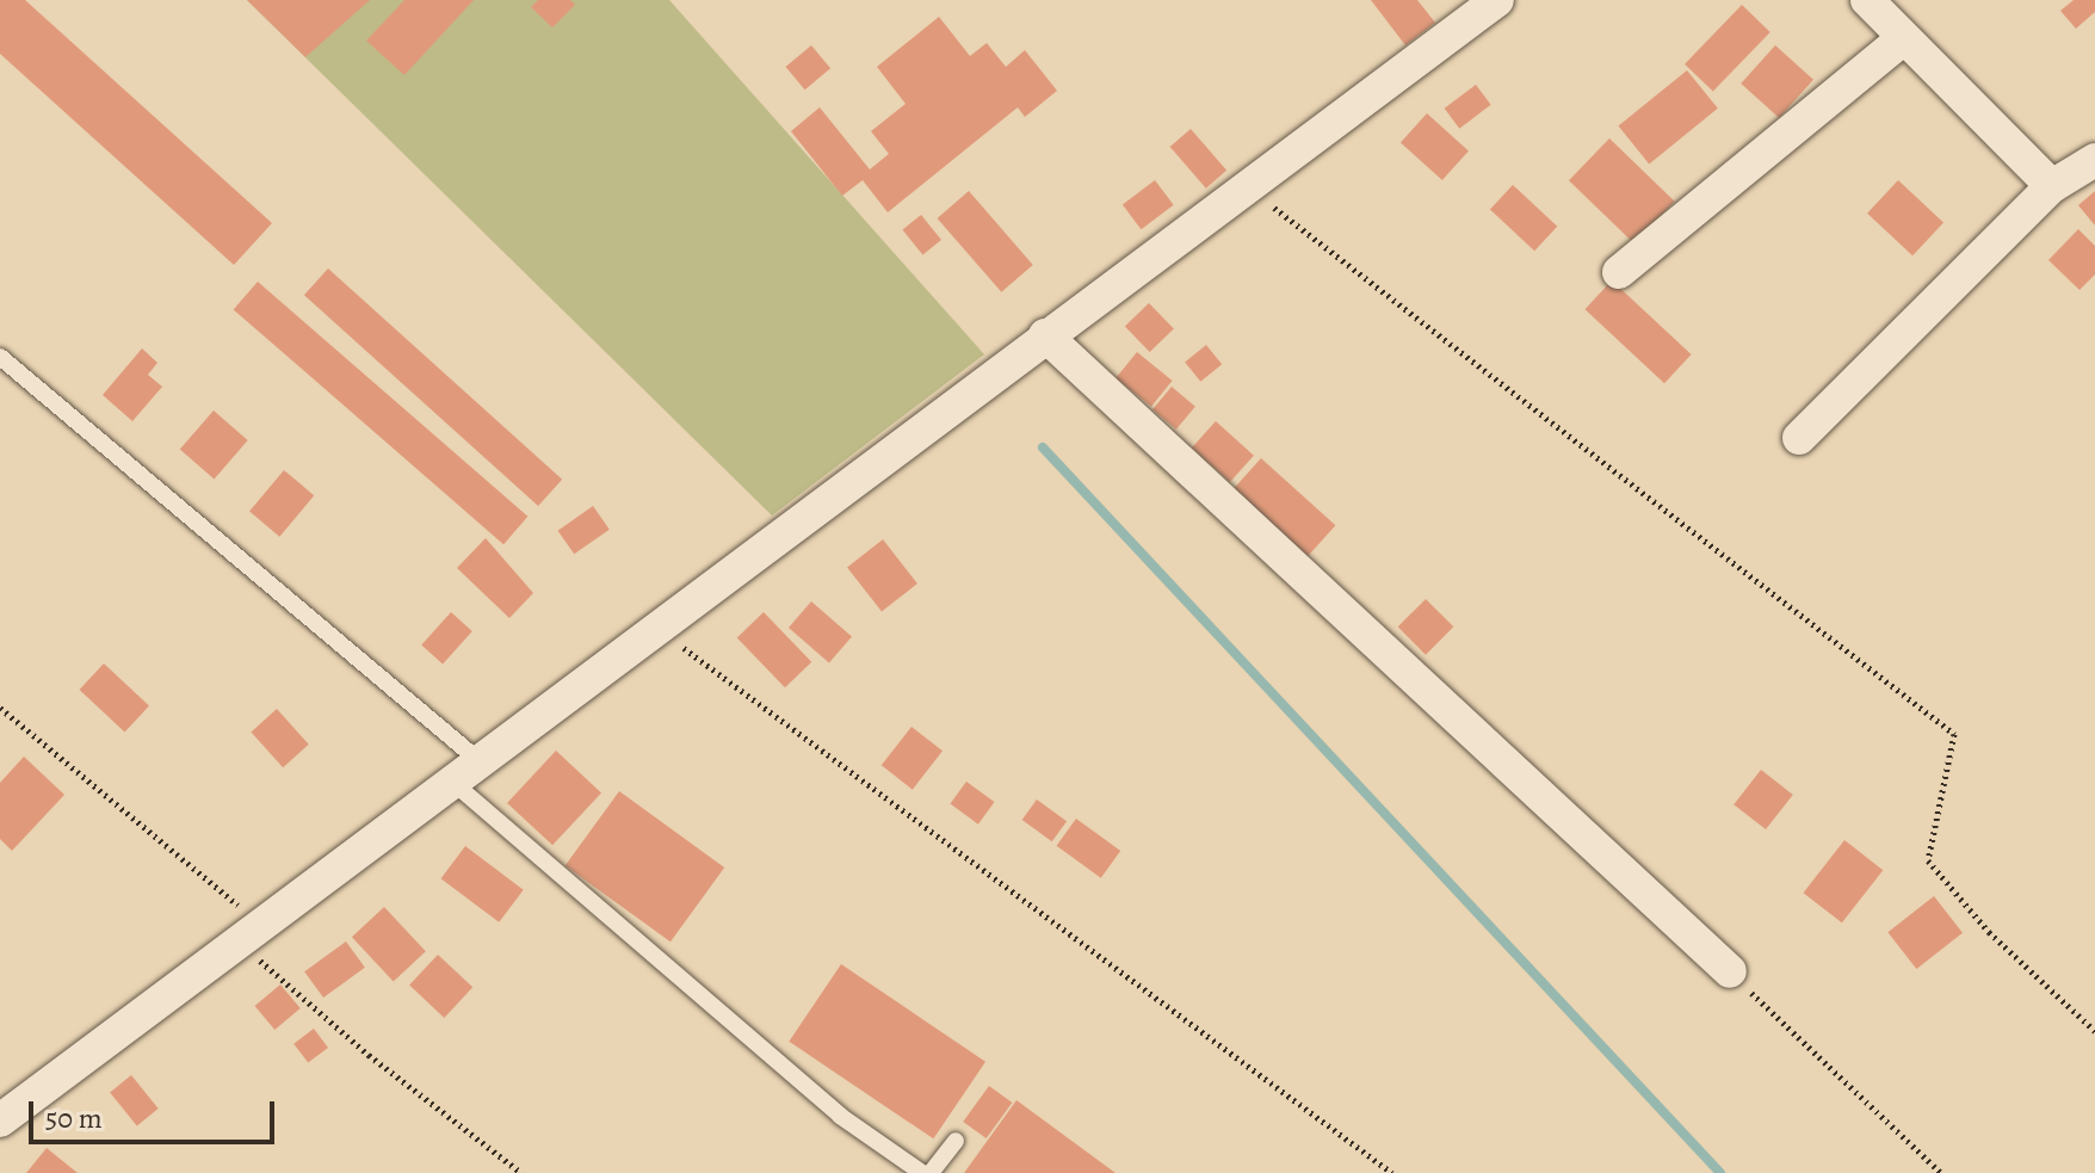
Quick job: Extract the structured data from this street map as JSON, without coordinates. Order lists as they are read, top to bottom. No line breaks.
{"scale_bar":"50 m"}
